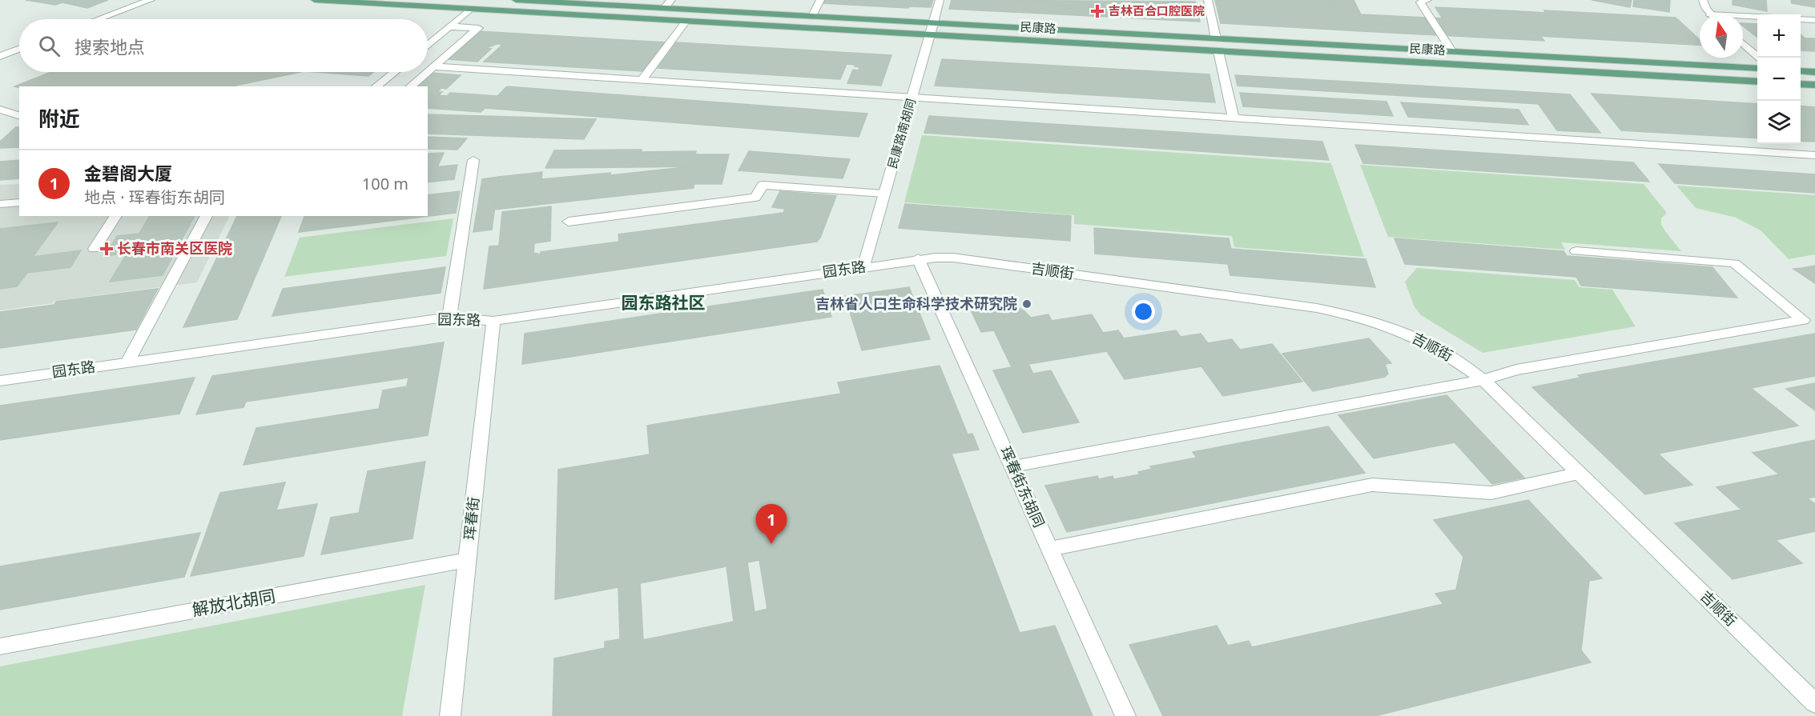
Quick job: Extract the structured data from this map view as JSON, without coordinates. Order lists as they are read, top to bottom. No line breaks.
{"streets":{"main road":["民康路"],"street":["民康路南胡同","园东路","吉顺街","珲春街东胡同","珲春街","解放北胡同"]},"crossings":[["民康路","民康路南胡同"],["民康路南胡同","园东路"],["园东路","吉顺街"],["园东路","珲春街东胡同"],["园东路","珲春街"],["吉顺街","珲春街东胡同"],["珲春街","解放北胡同"]],"districts":["园东路社区"],"places":{"health":["吉林百合口腔医院","长春市南关区医院"],"other":["吉林省人口生命科学技术研究院"]},"north":"top","page":{"map_buttons":["+","−"],"search":"搜索地点","heading":"附近","list":[{"mark":"1","name":"金碧阁大厦","note":"地点 · 珲春街东胡同","value":"100 m"}],"pins":"1"}}
